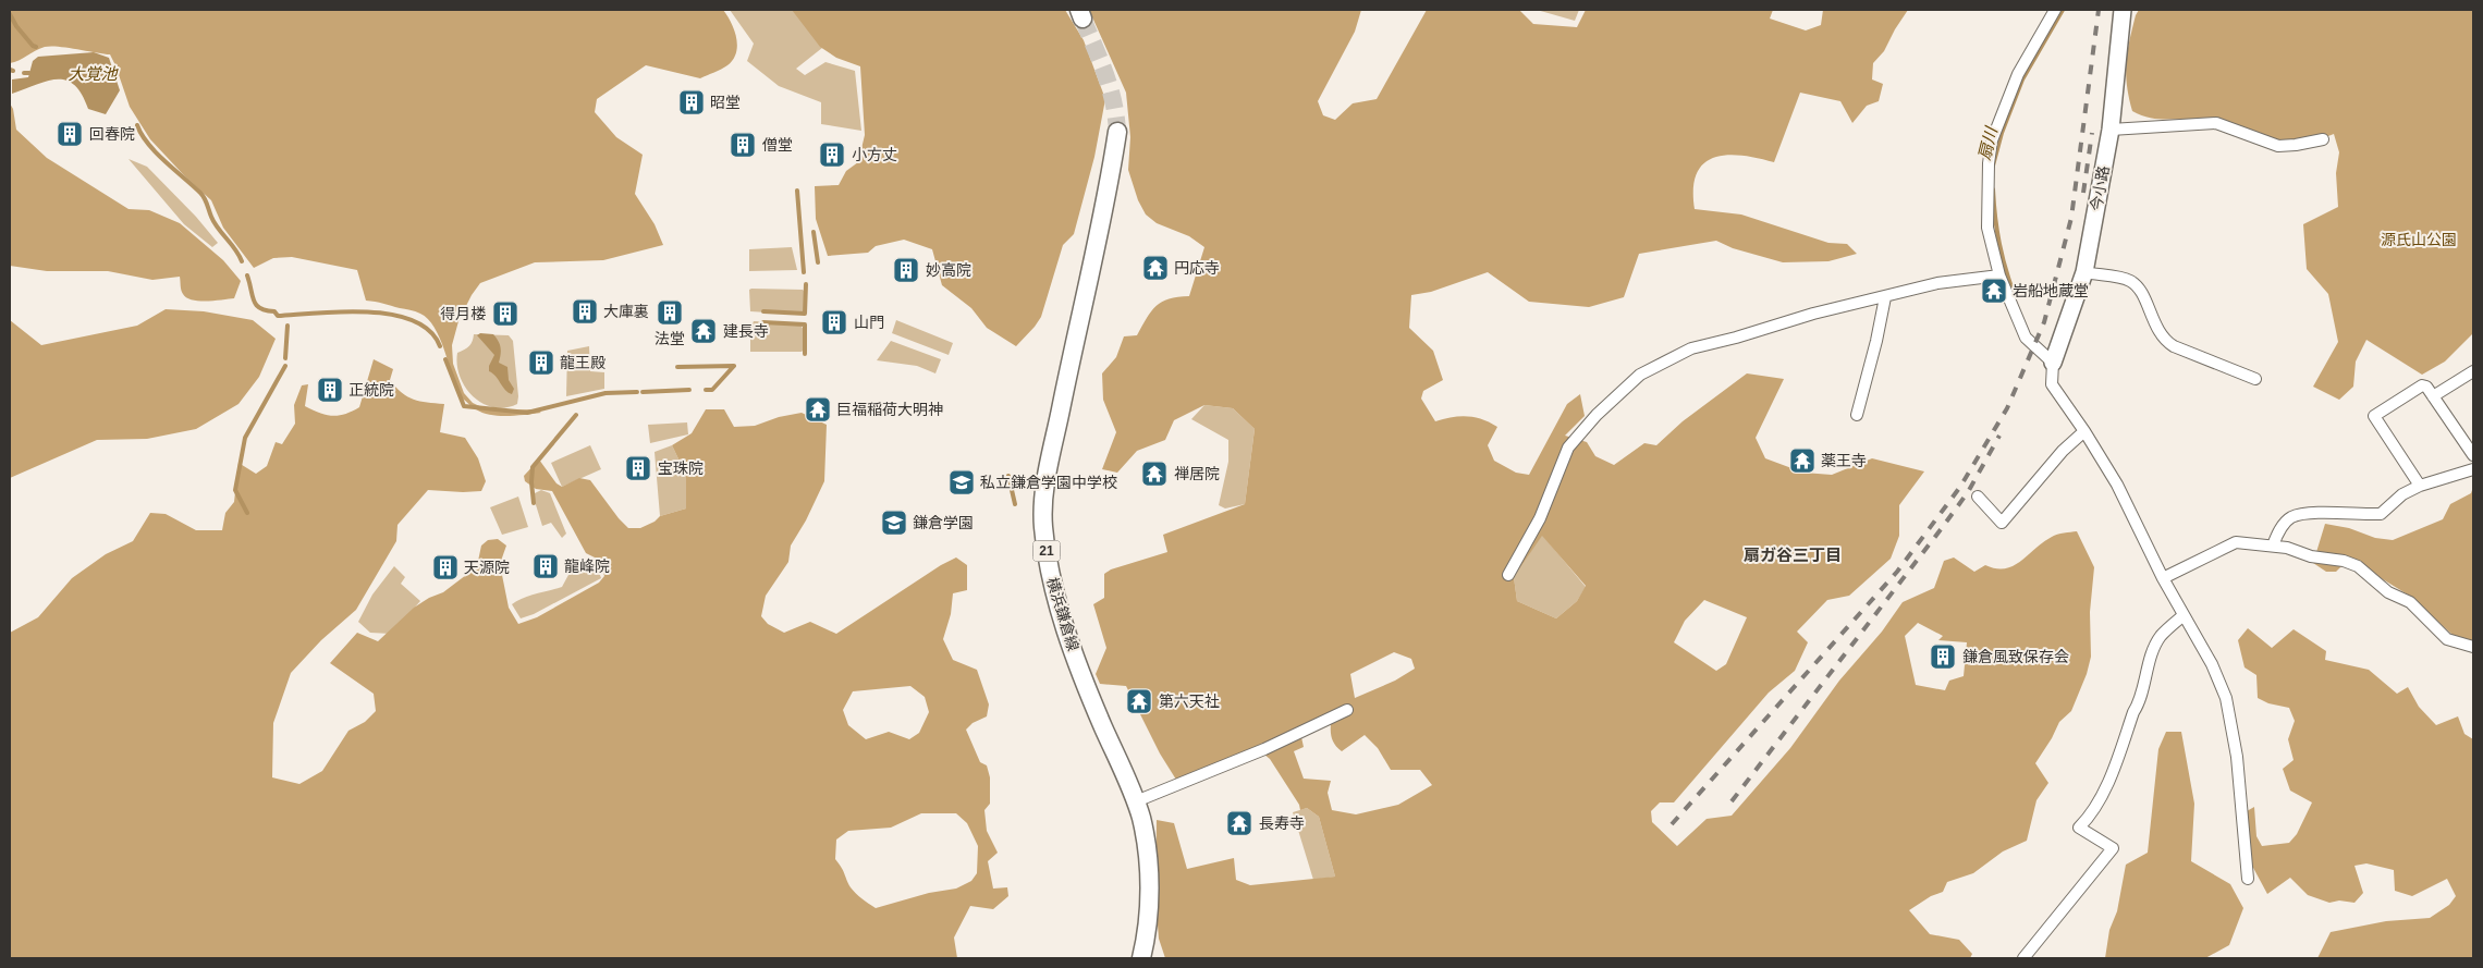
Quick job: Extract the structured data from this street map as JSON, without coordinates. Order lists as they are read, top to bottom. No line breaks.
{"streets":{"main road":["21","横浜鎌倉線"],"street":["今小路"]},"districts":["扇ガ谷三丁目"],"water":["大覚池","扇川"],"parks":["源氏山公園"],"places":{"building":["昭堂","回春院","僧堂","小方丈","妙高院","大庫裏","法堂","得月楼","山門","龍王殿","正統院","宝珠院","龍峰院","天源院","鎌倉風致保存会"],"temple":["円応寺","岩船地蔵堂","建長寺","巨福稲荷大明神","薬王寺","禅居院","第六天社","長寿寺"],"school or university":["私立鎌倉学園中学校","鎌倉学園"]}}
